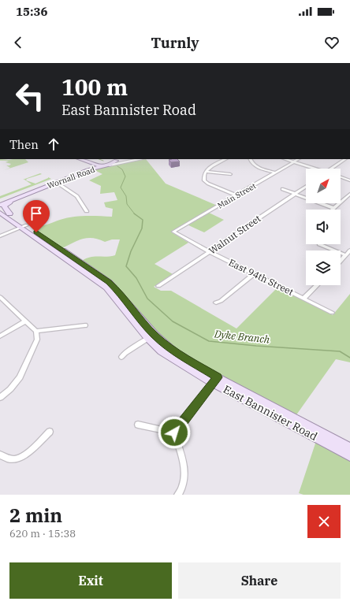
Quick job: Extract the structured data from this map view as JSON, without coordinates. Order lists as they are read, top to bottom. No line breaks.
{"streets":{"main road":["Wornall Road","East Bannister Road"],"street":["Main Street","Walnut Street","East 94th Street"]},"crossings":[["Main Street","East 94th Street"],["Walnut Street","East 94th Street"]],"water":["Dyke Branch"],"north":"top right","page":{"status":"15:36","header":"Turnly","turn":["100 m","East Bannister Road"],"then":"Then","heading":["2 min","620 m · 15:38"],"buttons":["Exit","Share"]}}
